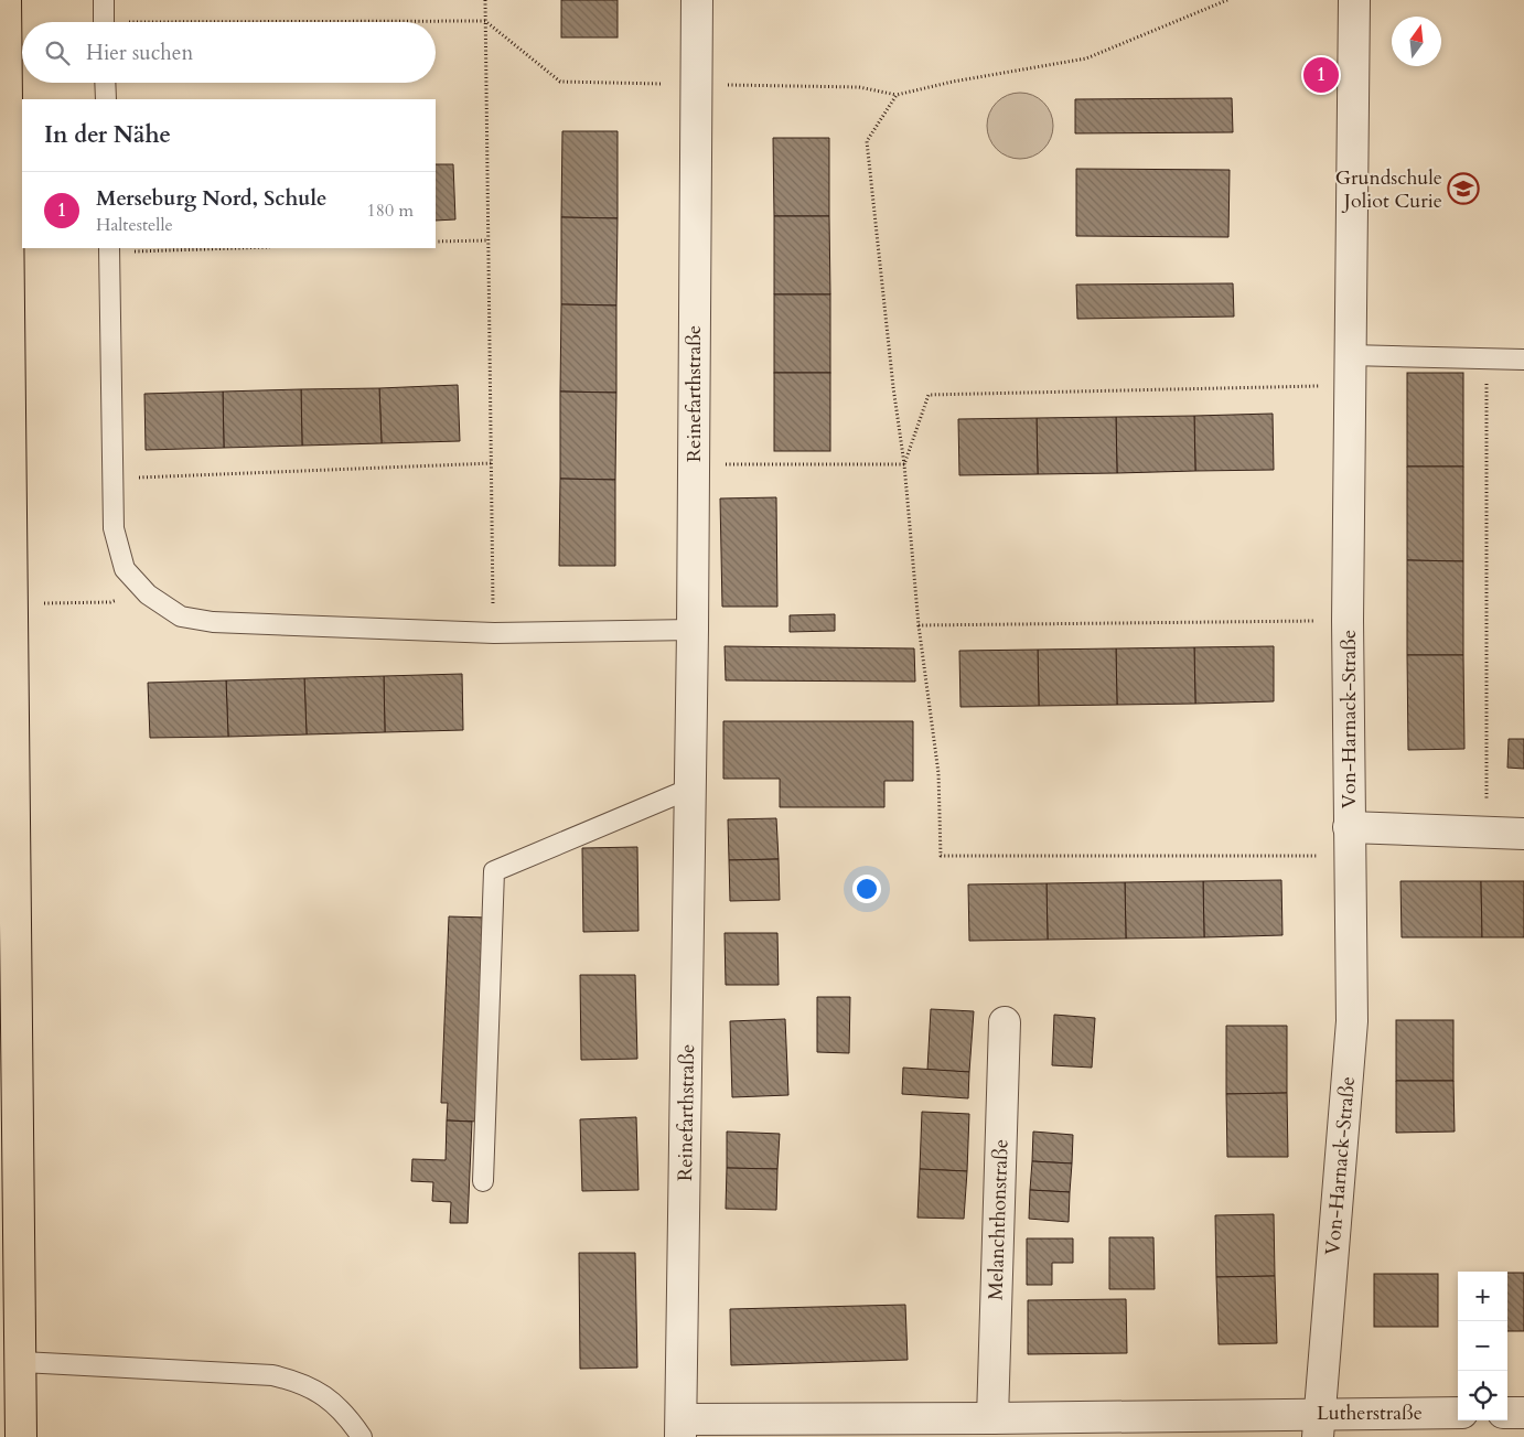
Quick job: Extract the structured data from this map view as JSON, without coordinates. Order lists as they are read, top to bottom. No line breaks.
{"streets":{"street":["Reinefarthstraße","Von-Harnack-Straße","Melanchthonstraße","Lutherstraße"]},"crossings":[["Reinefarthstraße","Lutherstraße"],["Von-Harnack-Straße","Lutherstraße"],["Melanchthonstraße","Lutherstraße"]],"places":{"school or university":["Grundschule Joliot Curie"]},"north":"top","page":{"search":"Hier suchen","pins":"1","heading":"In der Nähe","list":[{"mark":"1","name":"Merseburg Nord, Schule","note":"Haltestelle","value":"180 m"}],"map_buttons":["+","−"]}}
